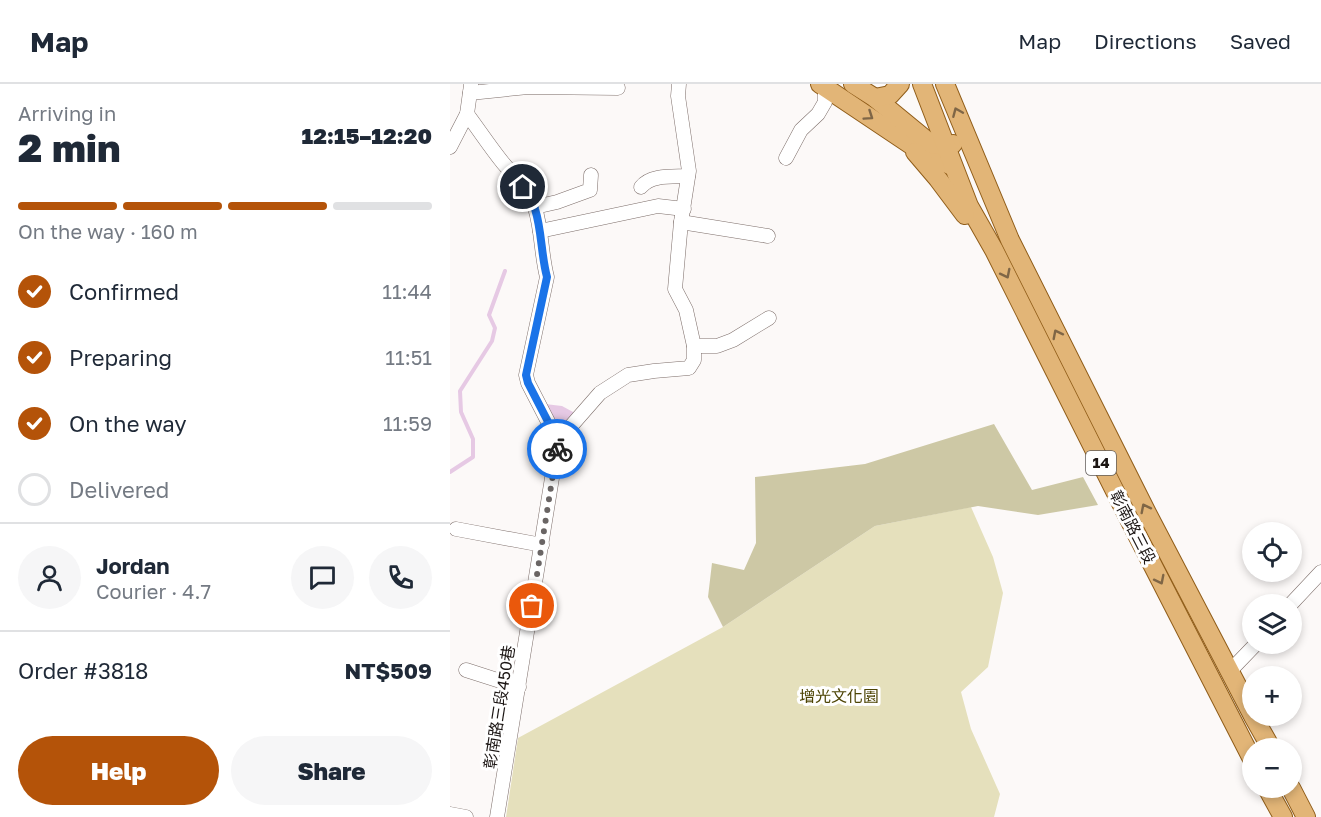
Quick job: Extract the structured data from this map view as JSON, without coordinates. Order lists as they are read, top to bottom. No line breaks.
{"streets":{"main road":["14","彰南路三段"],"street":["彰南路三段450巷"]},"crossings":[["14","彰南路三段"]],"parks":["增光文化園"],"page":{"header":"Map","nav":["Map","Directions","Saved"],"heading":["2 min","Arriving in","12:15–12:20"],"panel":["Jordan","Courier · 4.7","Order #3818","NT$509"],"bar":"On the way · 160 m","list":[["Confirmed","11:44"],["Preparing","11:51"],["On the way","11:59"],"Delivered"],"map_buttons":["+","−"],"buttons":["Help","Share"]}}
